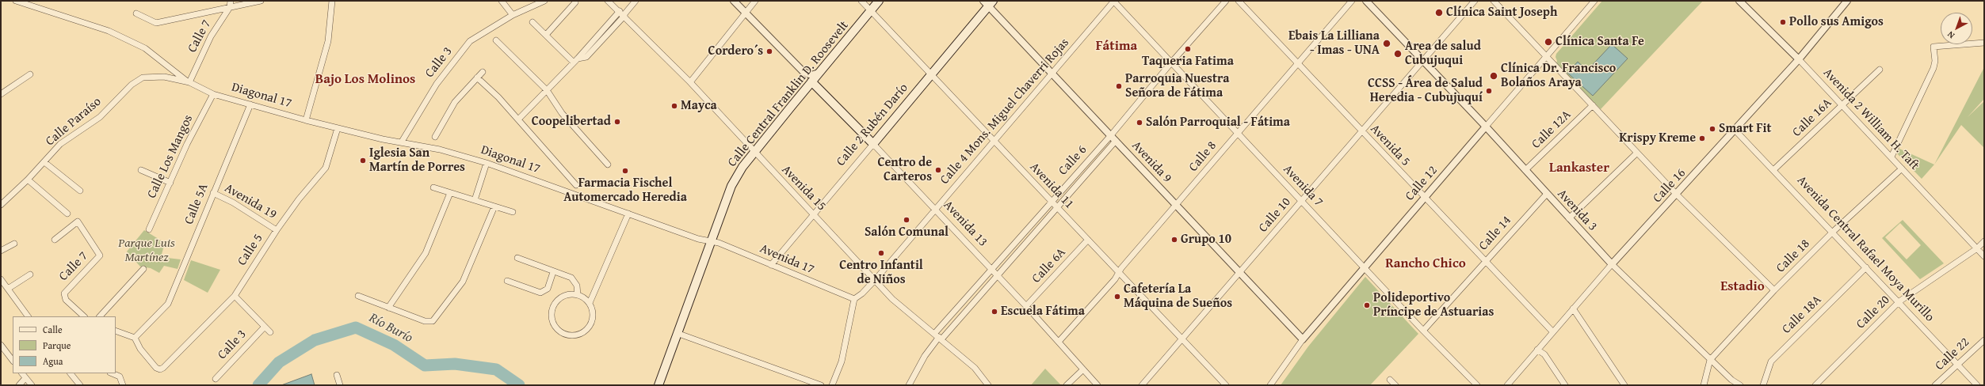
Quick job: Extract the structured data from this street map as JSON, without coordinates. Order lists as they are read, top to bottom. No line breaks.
{"streets":{"main road":["Calle Central Franklin D. Roosevelt","Calle 2 Rubén Darío","Avenida 13"],"street":["Calle 7","Calle 3","Diagonal 17","Calle 4 Mons. Miguel Chaverri Rojas","Calle 16A","Avenida 2 William H. Taft","Calle Paraíso","Calle 12A","Avenida 5","Calle Los Mangos","Calle 8","Calle 6","Avenida 9","Calle 12","Avenida 11","Avenida 7","Calle 16","Avenida 15","Avenida 19","Calle 5A","Avenida 3","Calle 10","Calle 14","Avenida Central Rafael Moya Murillo","Calle 5","Calle 18","Avenida 17","Calle 6A","Calle 20","Calle 18A","Calle 22"]},"crossings":[["Calle 7","Diagonal 17"],["Calle 7","Calle Paraíso"],["Calle 3","Diagonal 17"],["Calle Central Franklin D. Roosevelt","Diagonal 17"],["Calle Central Franklin D. Roosevelt","Avenida 11"],["Calle Central Franklin D. Roosevelt","Avenida 15"],["Calle Central Franklin D. Roosevelt","Avenida 13"],["Calle Central Franklin D. Roosevelt","Avenida 17"],["Diagonal 17","Calle Paraíso"],["Diagonal 17","Calle Los Mangos"],["Diagonal 17","Calle 5A"],["Diagonal 17","Calle 5"],["Diagonal 17","Avenida 17"],["Calle 4 Mons. Miguel Chaverri Rojas","Avenida 9"],["Calle 4 Mons. Miguel Chaverri Rojas","Avenida 11"],["Calle 4 Mons. Miguel Chaverri Rojas","Avenida 7"],["Calle 4 Mons. Miguel Chaverri Rojas","Avenida 15"],["Calle 4 Mons. Miguel Chaverri Rojas","Avenida 13"],["Calle 4 Mons. Miguel Chaverri Rojas","Avenida 17"],["Calle 16A","Avenida 2 William H. Taft"],["Calle 16A","Avenida Central Rafael Moya Murillo"],["Avenida 2 William H. Taft","Calle 16"],["Avenida 2 William H. Taft","Calle 18"],["Avenida 2 William H. Taft","Calle 20"],["Calle 2 Rubén Darío","Avenida 9"],["Calle 2 Rubén Darío","Avenida 11"],["Calle 2 Rubén Darío","Avenida 15"],["Calle 2 Rubén Darío","Avenida 13"],["Calle 2 Rubén Darío","Avenida 17"],["Calle 12A","Avenida 3"],["Avenida 5","Calle 8"],["Avenida 5","Calle 12"],["Avenida 5","Calle 16"],["Avenida 5","Calle 10"],["Avenida 5","Calle 14"],["Calle 8","Avenida 9"],["Calle 8","Avenida 11"],["Calle 8","Avenida 7"],["Calle 8","Avenida 13"],["Calle 6","Avenida 9"],["Calle 6","Avenida 11"],["Calle 6","Avenida 7"],["Calle 6","Avenida 15"],["Calle 6","Avenida 13"],["Avenida 9","Calle 12"],["Avenida 9","Calle 10"],["Calle 12","Avenida 7"],["Calle 12","Avenida 3"],["Avenida 11","Calle 10"],["Avenida 11","Calle 6A"],["Avenida 7","Calle 10"],["Avenida 7","Calle 14"],["Calle 16","Avenida 3"],["Calle 16","Avenida Central Rafael Moya Murillo"],["Avenida 19","Calle 5A"],["Avenida 19","Calle 5"],["Calle 5A","Calle 5"],["Avenida 3","Calle 10"],["Avenida 3","Calle 14"],["Avenida 3","Calle 18"],["Avenida 13","Calle 6A"],["Avenida Central Rafael Moya Murillo","Calle 18"],["Avenida Central Rafael Moya Murillo","Calle 20"],["Avenida Central Rafael Moya Murillo","Calle 18A"],["Avenida Central Rafael Moya Murillo","Calle 22"]],"districts":["Fátima","Bajo Los Molinos","Lankaster","Rancho Chico","Estadio"],"water":["Río Burío"],"parks":["Parque Luis Martínez"],"places":["Clínica Saint Joseph","Pollo sus Amigos","Clínica Santa Fe","Ebais La Lilliana - Imas - UNA","Taqueria Fatima","Cordero´s","Area de salud Cubujuqui","Clínica Dr. Francisco Bolaños Araya","Parroquia Nuestra Señora de Fátima","CCSS - Área de Salud Heredia - Cubujuquí","Mayca","Coopelibertad","Salón Parroquial - Fátima","Smart Fit","Krispy Kreme","Iglesia San Martín de Porres","Centro de Carteros","Farmacia Fischel Automercado Heredia","Salón Comunal","Grupo 10","Centro Infantil de Niños","Cafetería La Máquina de Sueños","Polideportivo Príncipe de Astuarias","Escuela Fátima"],"legend":["Calle","Parque","Agua"],"north":"bottom left"}
